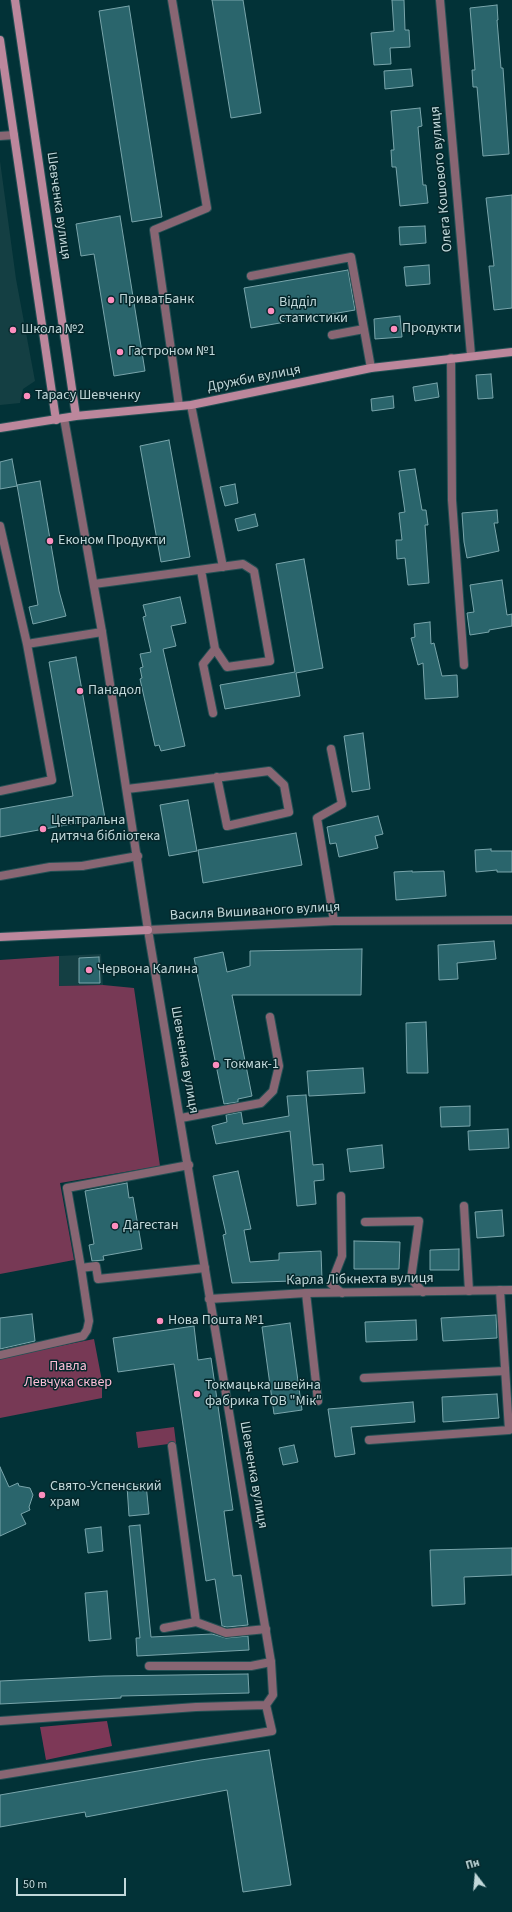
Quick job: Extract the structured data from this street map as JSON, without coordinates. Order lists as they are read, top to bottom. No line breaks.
{"streets":{"street":["Олега Кошового вулиця","Шевченка вулиця","Дружби вулиця","Василя Вишиваного вулиця","Карла Лібкнехта вулиця"]},"crossings":[["Олега Кошового вулиця","Дружби вулиця"],["Шевченка вулиця","Дружби вулиця"],["Шевченка вулиця","Василя Вишиваного вулиця"],["Шевченка вулиця","Карла Лібкнехта вулиця"]],"parks":["Павла Левчука сквер"],"places":["ПриватБанк","Відділ статистики","Продукти","Школа №2","Гастроном №1","Тарасу Шевченку","Економ Продукти","Панадол","Центральна дитяча бібліотека","Червона Калина","Токмак-1","Дагестан","Нова Пошта №1","Токмацька швейна фабрика ТОВ \"Мік\"","Свято-Успенський храм"],"scale_bar":"50 m","north":"top"}
